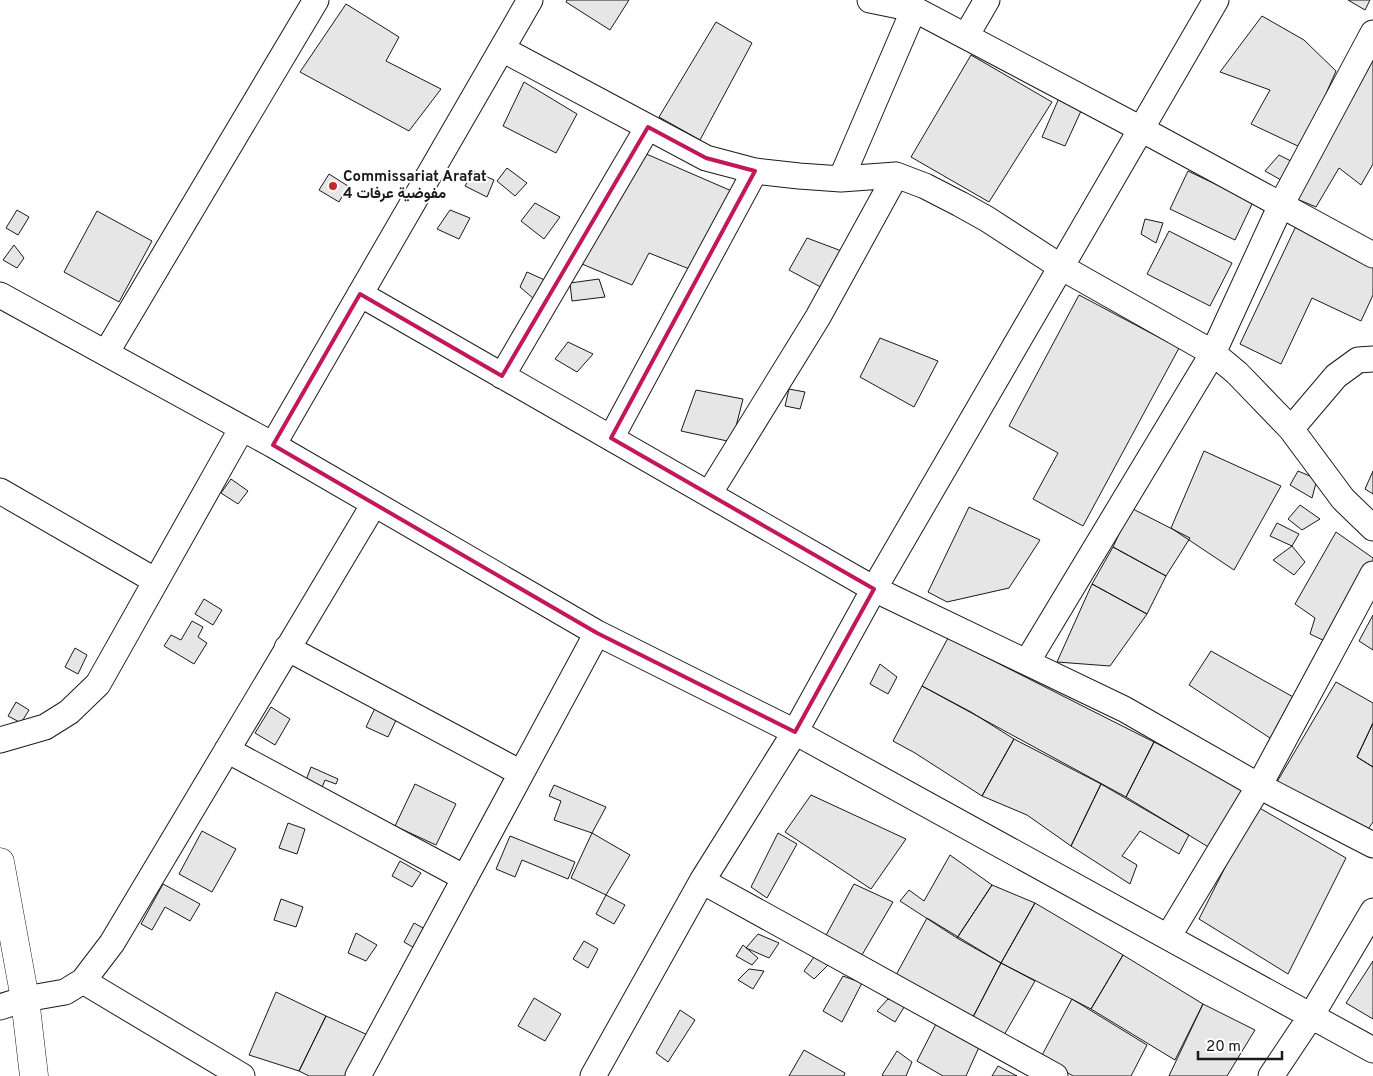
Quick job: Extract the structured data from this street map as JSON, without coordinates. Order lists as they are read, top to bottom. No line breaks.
{"places":["Commissariat Arafat 4 مفوضية عرفات"],"scale_bar":"20 m"}
